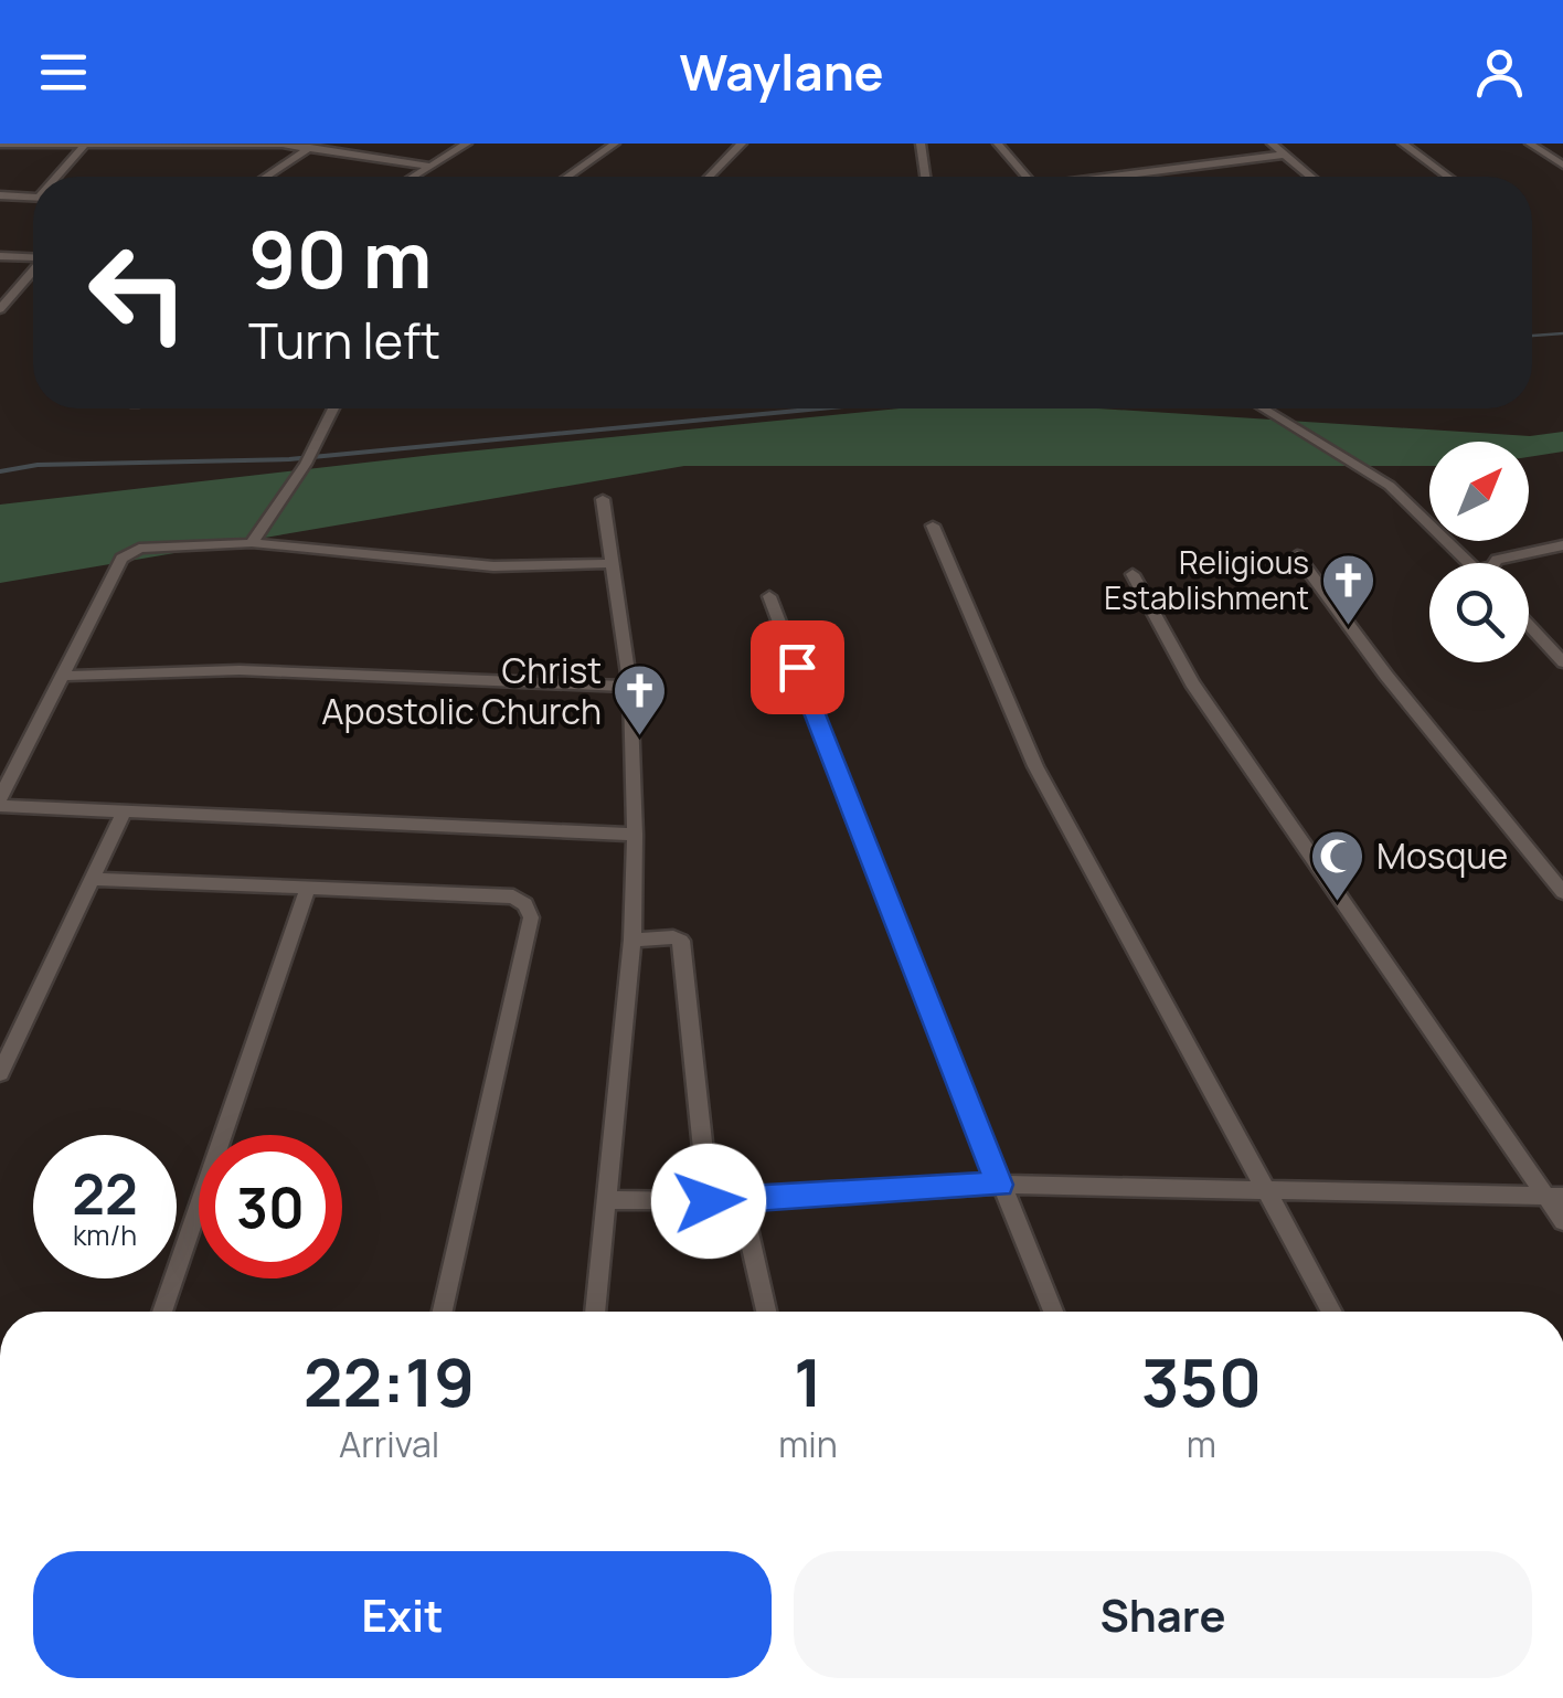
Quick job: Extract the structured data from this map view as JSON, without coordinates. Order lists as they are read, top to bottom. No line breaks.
{"places":{"church":["Religious Establishment","Christ Apostolic Church"],"mosque":["Mosque"]},"north":"top right","page":{"header":"Waylane","turn":["90 m","Turn left"],"speed":"22 km/h","limit":"30","eta":["22:19","Arrival","1","min","350","m"],"buttons":["Exit","Share"]}}
